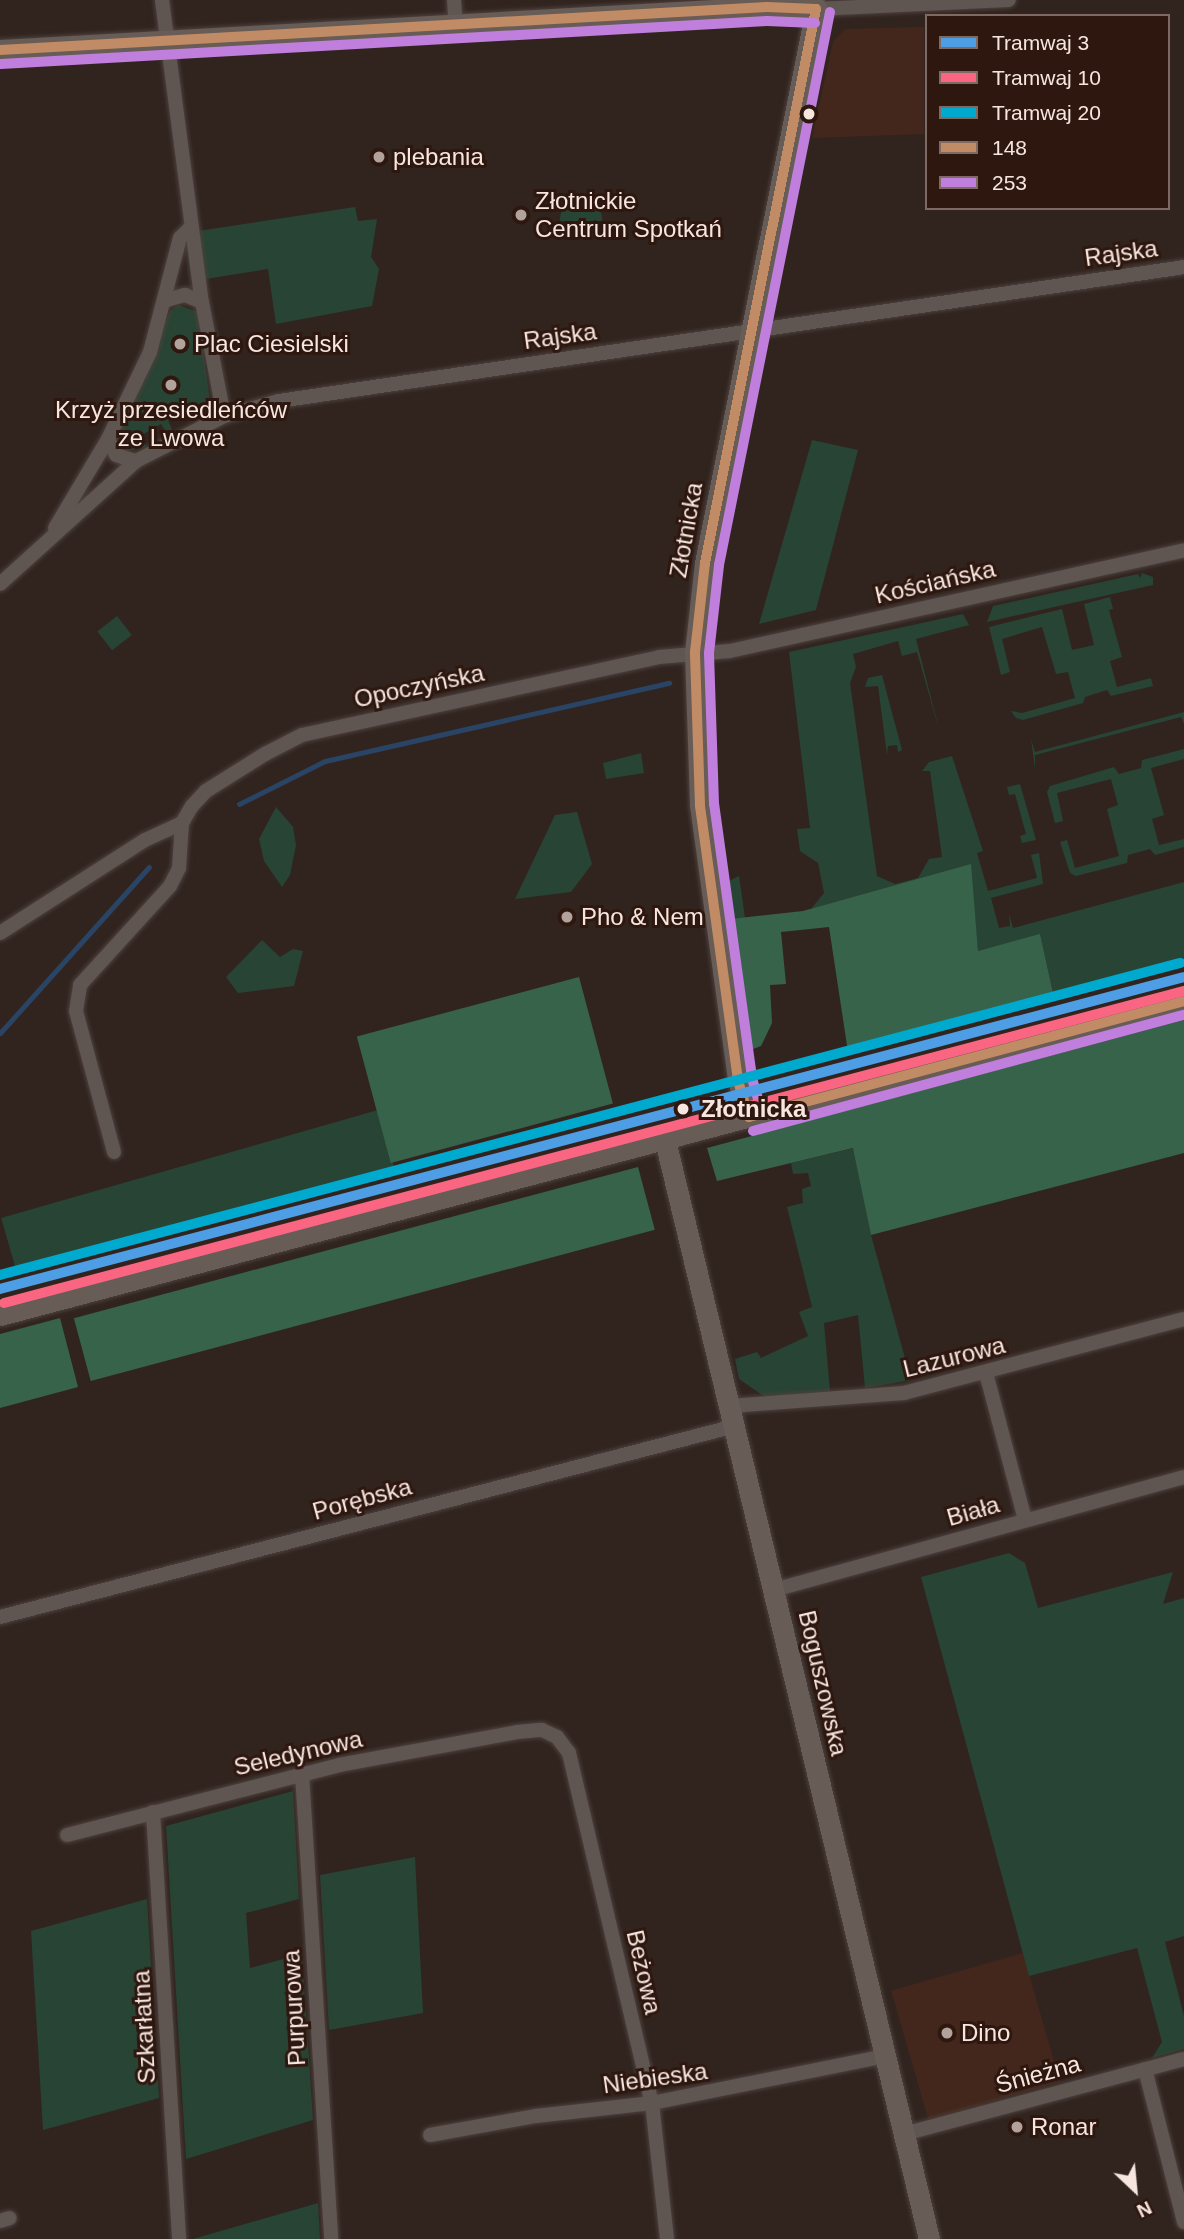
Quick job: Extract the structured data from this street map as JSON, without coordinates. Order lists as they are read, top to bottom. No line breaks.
{"streets":{"street":["Rajska","Złotnicka","Kościańska","Opoczyńska","Lazurowa","Porębska","Biała","Boguszowska","Seledynowa","Beżowa","Purpurowa","Szkarłatna","Śnieżna","Niebieska"]},"crossings":[["Rajska","Złotnicka"],["Złotnicka","Kościańska"],["Złotnicka","Opoczyńska"],["Kościańska","Opoczyńska"],["Lazurowa","Porębska"],["Lazurowa","Boguszowska"],["Porębska","Boguszowska"],["Biała","Boguszowska"],["Boguszowska","Śnieżna"],["Boguszowska","Niebieska"],["Seledynowa","Beżowa"],["Seledynowa","Purpurowa"],["Seledynowa","Szkarłatna"],["Beżowa","Niebieska"]],"places":["plebania","Złotnickie Centrum Spotkań","Plac Ciesielski","Krzyż przesiedleńców ze Lwowa","Pho & Nem","Złotnicka","Dino","Ronar"],"lines":["transit line 148","transit line 253","tram line 20","tram line 3","tram line 10"],"legend":["Tramwaj 3","Tramwaj 10","Tramwaj 20","148","253"],"north":"bottom right"}
